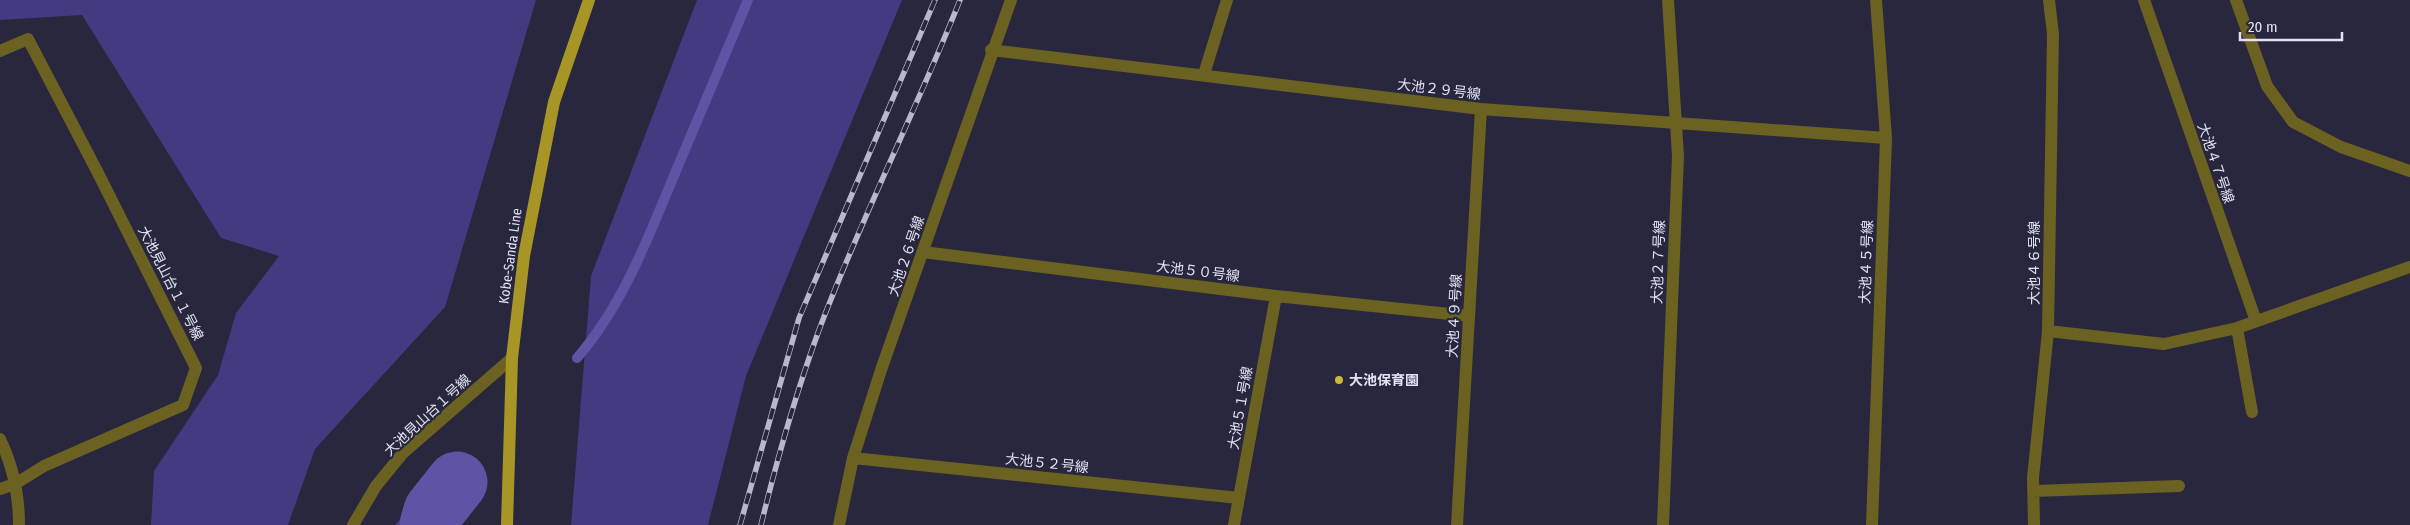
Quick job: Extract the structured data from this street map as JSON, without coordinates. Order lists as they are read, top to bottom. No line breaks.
{"streets":{"main road":["Kobe-Sanda Line"],"street":["大池２９号線","大池４７号線","大池２６号線","大池２７号線","大池４５号線","大池４６号線","大池５０号線","大池見山台１１号線","大池４９号線","大池５１号線","大池見山台１号線","大池５２号線"]},"crossings":[["大池２９号線","大池２６号線"],["大池２９号線","大池２７号線"],["大池２９号線","大池４５号線"],["大池２９号線","大池４９号線"],["Kobe-Sanda Line","大池見山台１号線"],["大池２６号線","大池５０号線"],["大池２６号線","大池５２号線"],["大池５０号線","大池４９号線"],["大池５０号線","大池５１号線"],["大池５１号線","大池５２号線"]],"places":["大池保育園"],"scale_bar":"20 m"}
